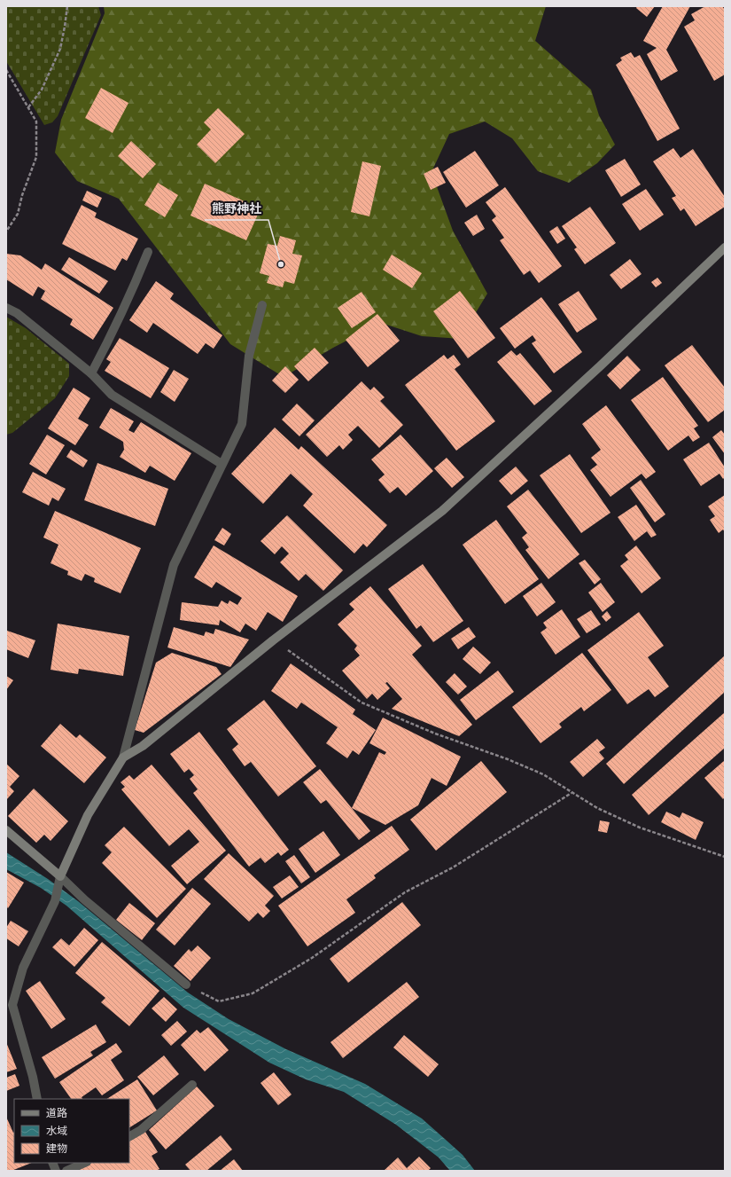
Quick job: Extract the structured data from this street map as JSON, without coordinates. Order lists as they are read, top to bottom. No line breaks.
{"places":["熊野神社"],"legend":["道路","水域","建物"]}
